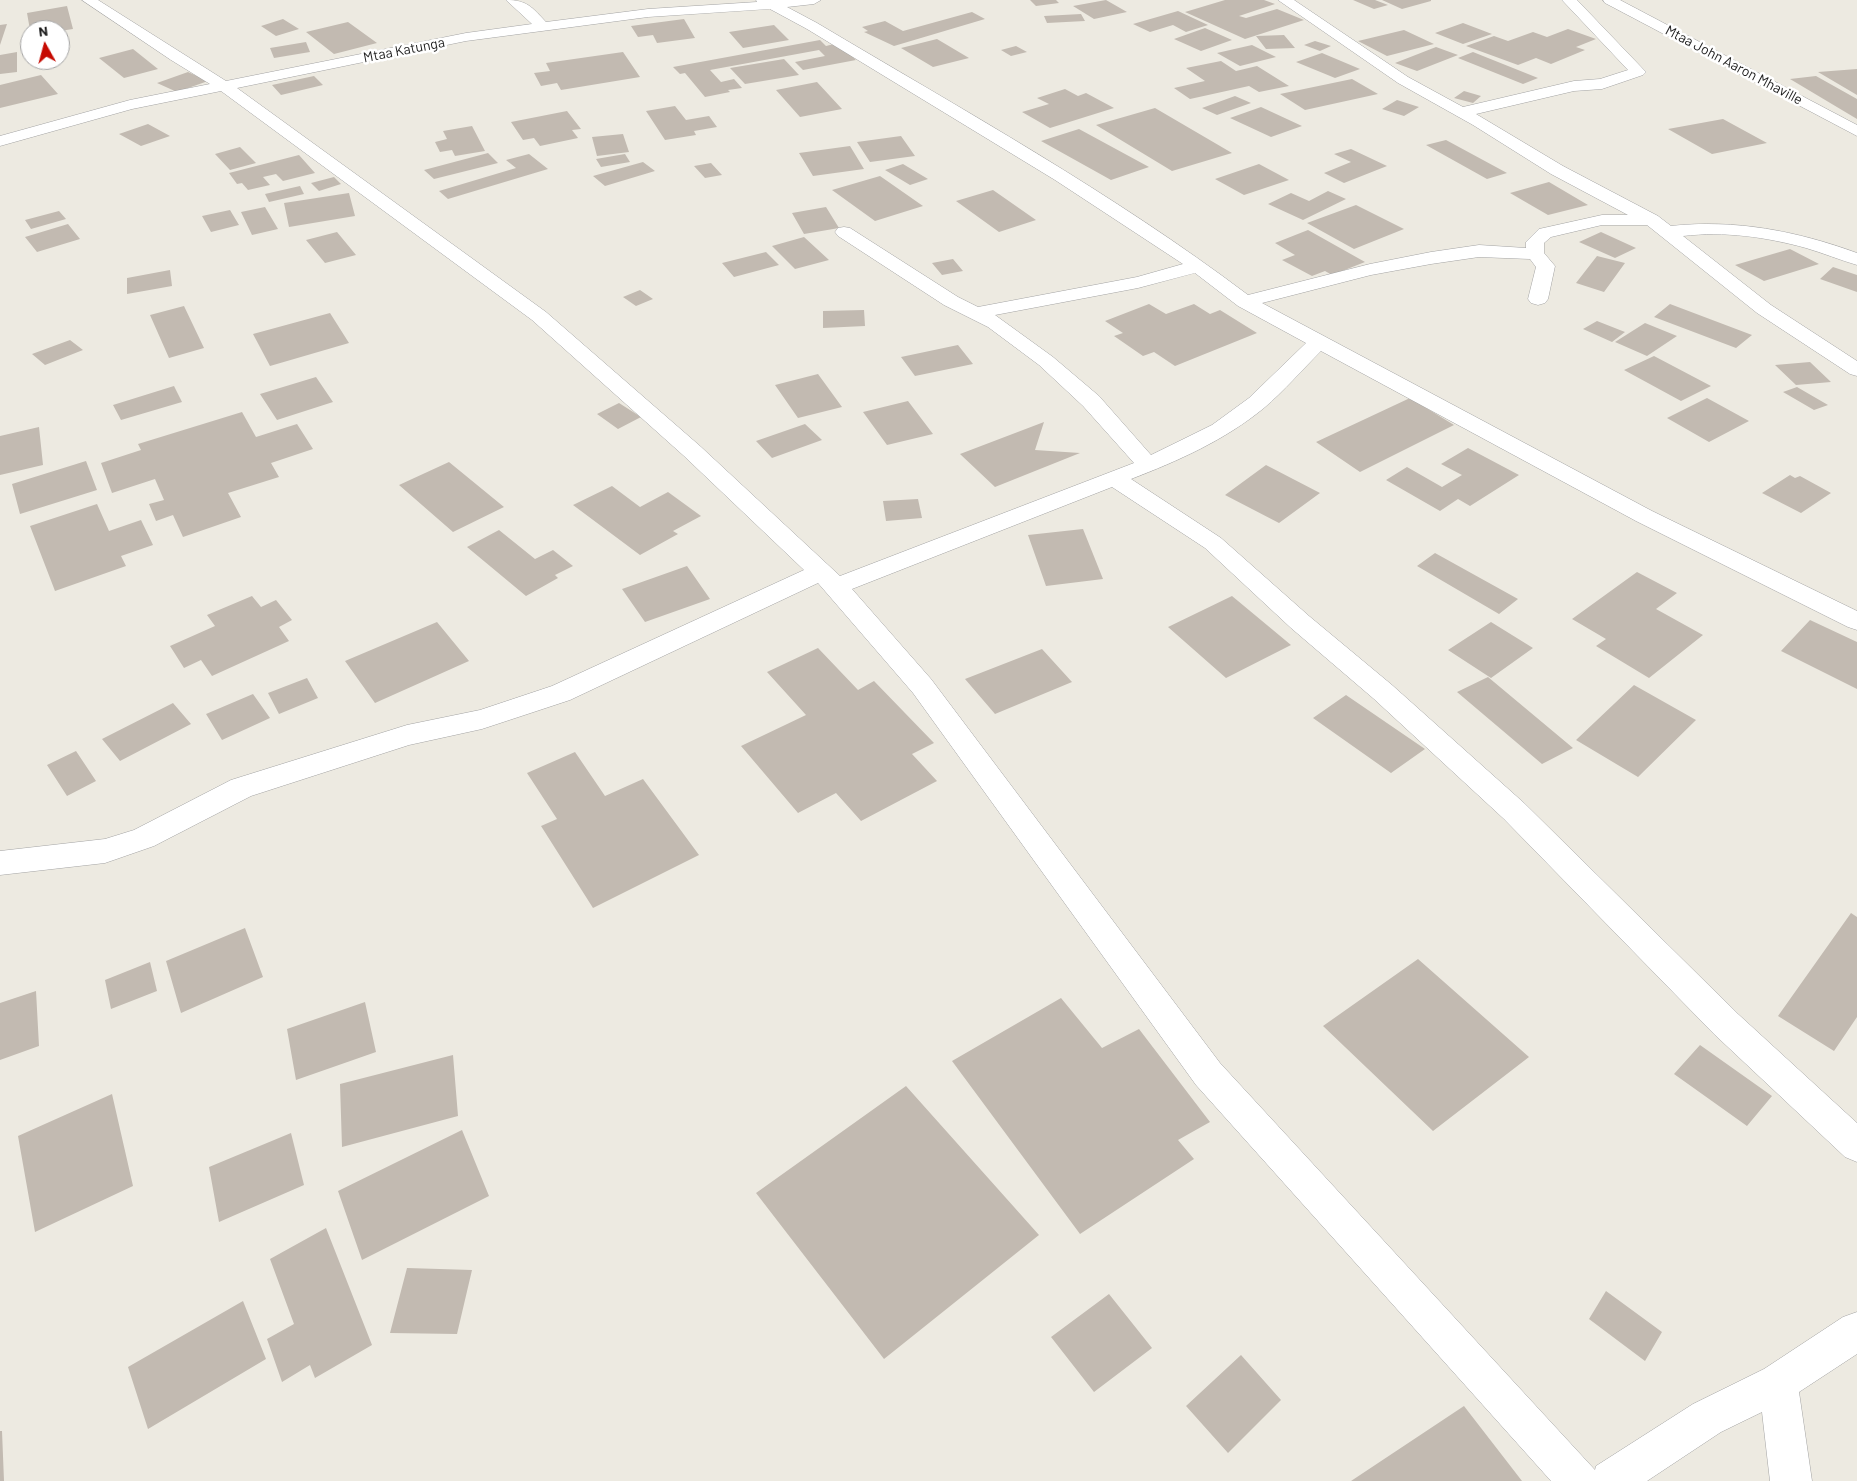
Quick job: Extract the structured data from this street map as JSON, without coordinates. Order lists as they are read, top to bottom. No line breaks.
{"streets":{"street":["Mtaa Katunga","Mtaa John Aaron Mhaville"]},"north":"top"}
